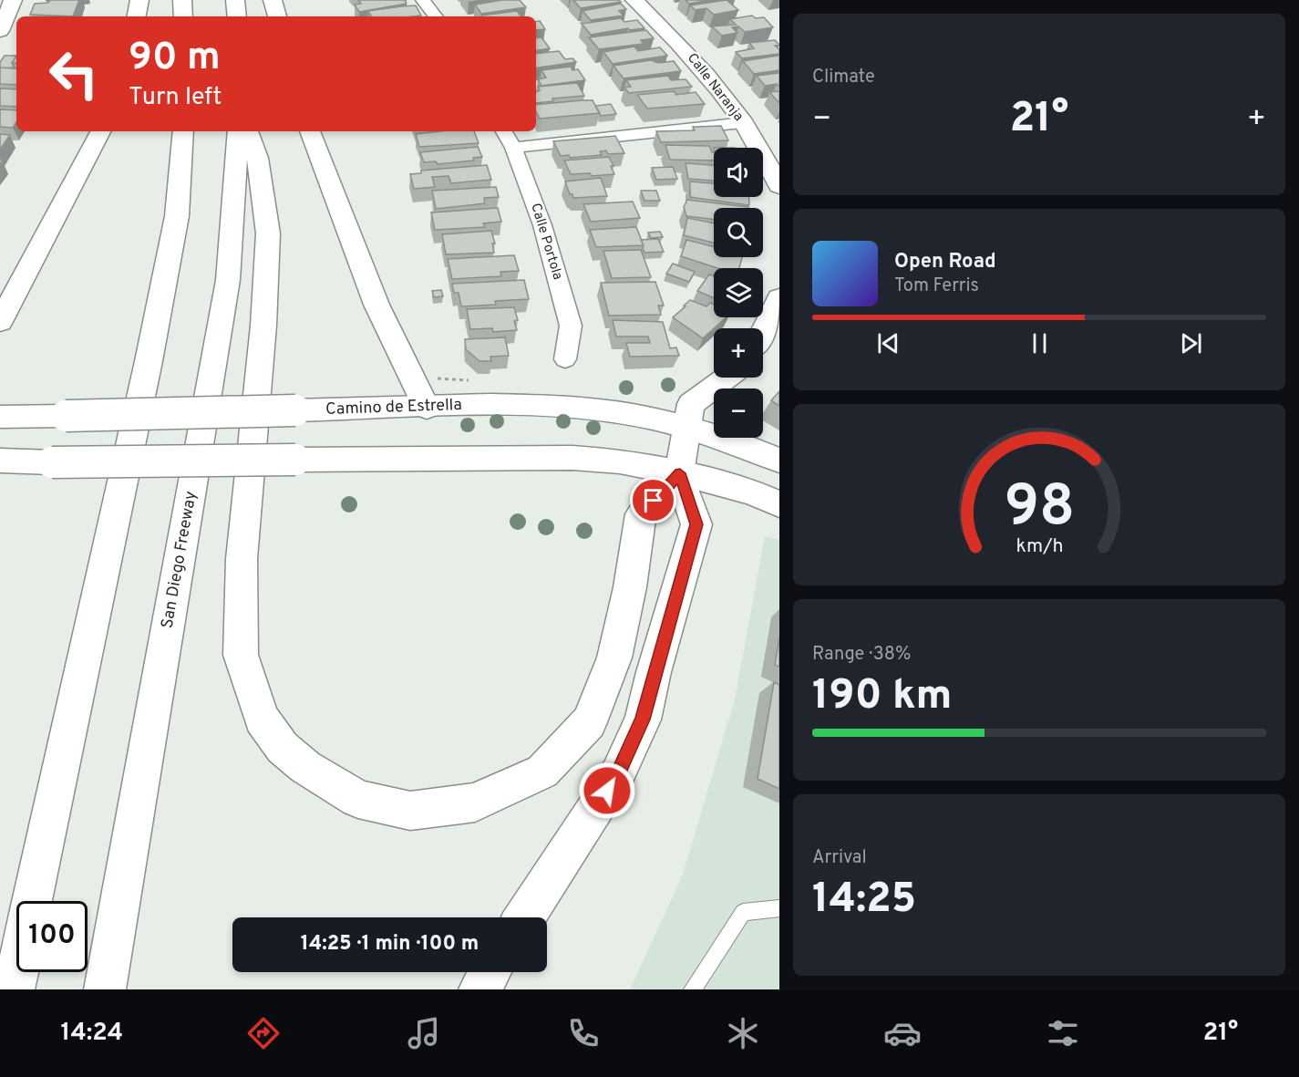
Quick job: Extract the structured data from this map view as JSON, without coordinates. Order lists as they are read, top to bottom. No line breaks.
{"streets":{"main road":["Calle Naranja","Camino de Estrella","San Diego Freeway"],"street":["Calle Portola"]},"page":{"tile":["Climate",["Range · 38%","190 km"],["Arrival","14:25"]],"turn":["90 m","Turn left"],"heat":["−","21°","+"],"map_buttons":["+","−"],"song":["Open Road","Tom Ferris"],"limit":"100","trip":"14:25 · 1 min · 100 m","tabs":["14:24","21°"],"gauge":["98","km/h"]}}
